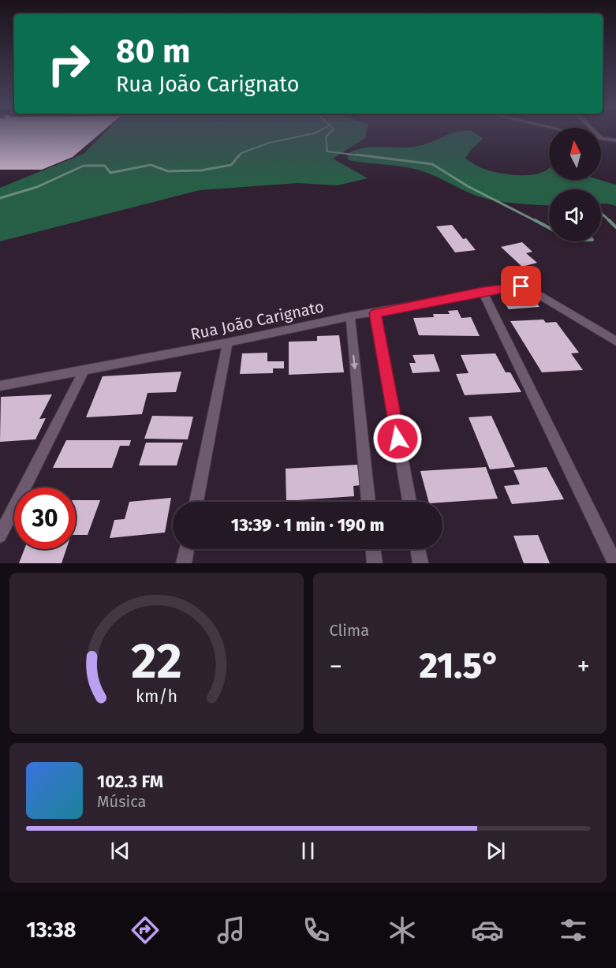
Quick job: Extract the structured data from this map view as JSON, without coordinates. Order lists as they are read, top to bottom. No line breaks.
{"streets":{"street":["Rua João Carignato"]},"north":"top","page":{"turn":["80 m","Rua João Carignato"],"limit":"30","trip":"13:39 · 1 min · 190 m","tile":"Clima","heat":["−","21.5°","+"],"song":["102.3 FM","Música"],"tabs":"13:38","gauge":["22","km/h"]}}
